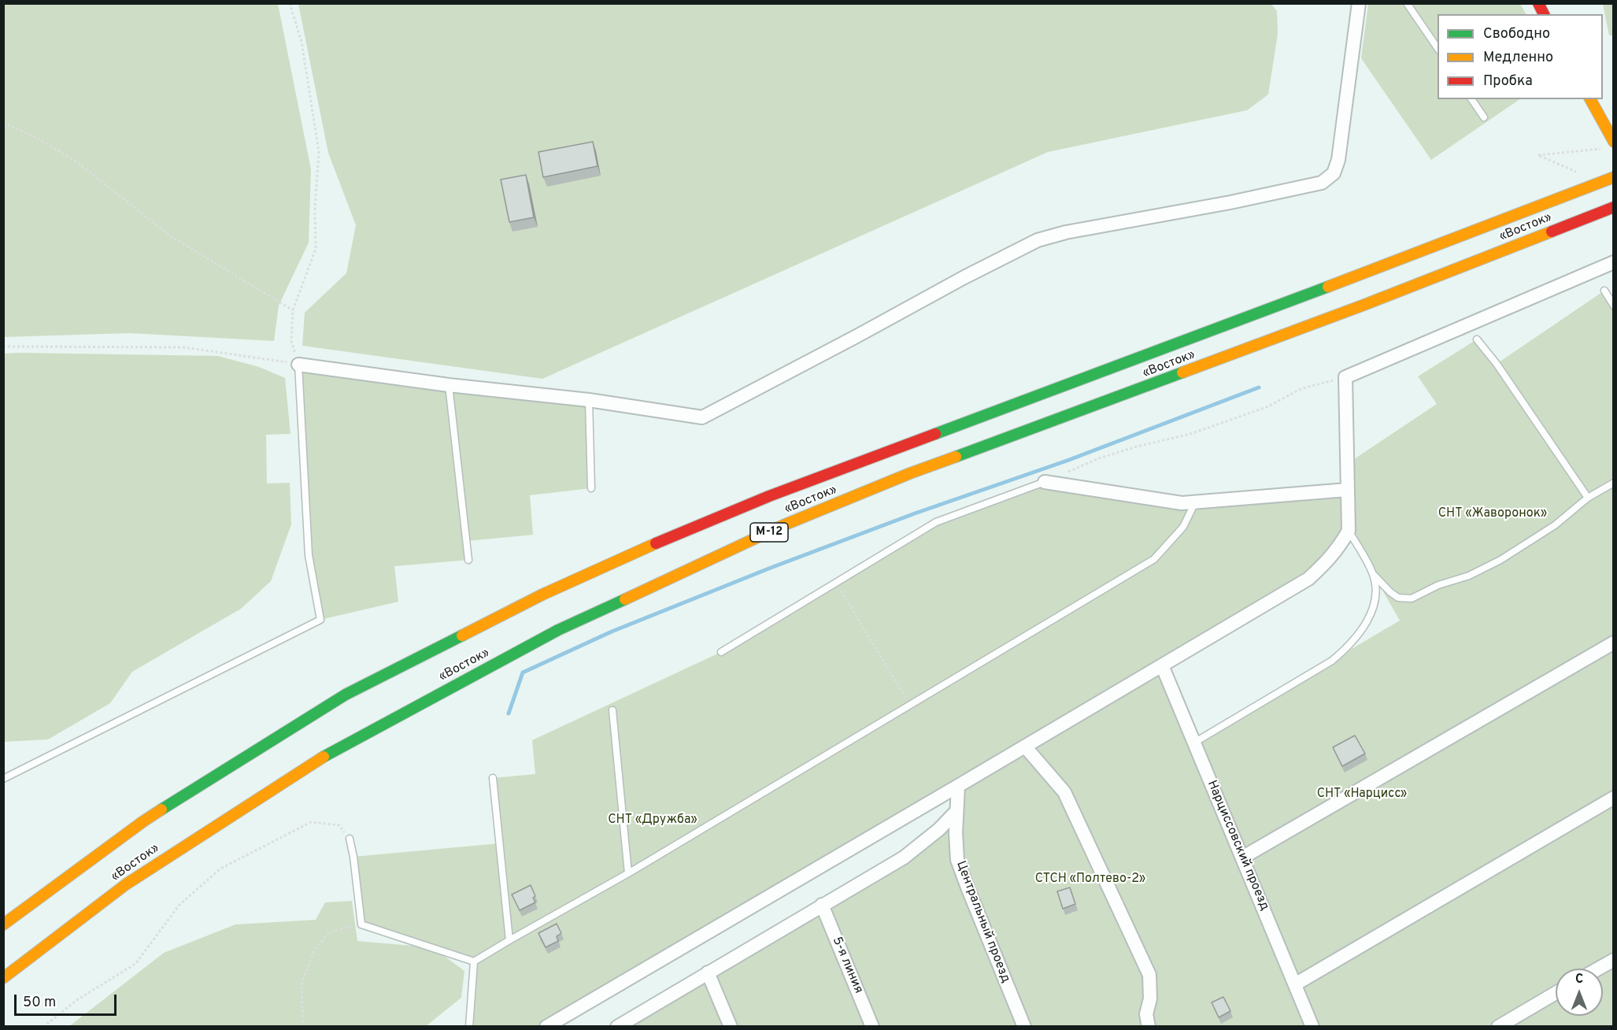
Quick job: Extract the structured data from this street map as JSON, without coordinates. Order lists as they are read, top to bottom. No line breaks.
{"streets":{"main road":["«Восток»","М-12"],"street":["Нарциссовский проезд","Центральный проезд","5-я линия"]},"parks":["СНТ «Жаворонок»","СНТ «Нарцисс»","СНТ «Дружба»","СТСН «Полтево-2»"],"legend":["Свободно","Медленно","Пробка"],"scale_bar":"50 m","north":"top"}
